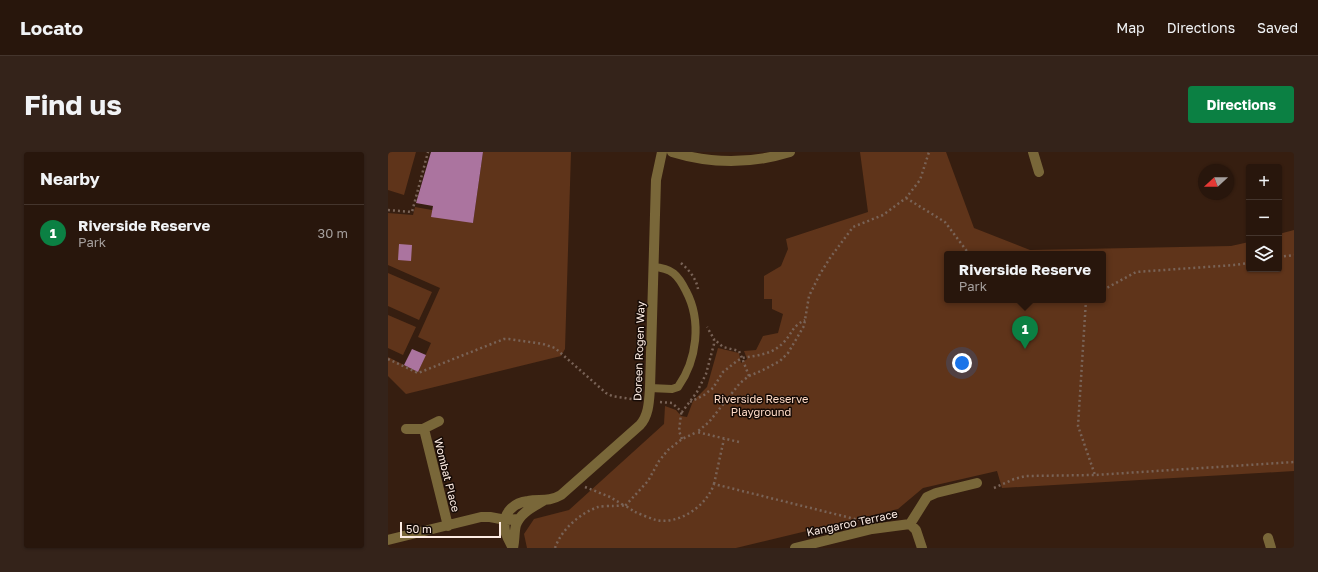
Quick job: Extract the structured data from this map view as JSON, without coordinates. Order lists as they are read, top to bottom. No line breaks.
{"streets":{"street":["Doreen Rogen Way","Wombat Place","Kangaroo Terrace"]},"parks":["Riverside Reserve Playground"],"scale_bar":"50 m","north":"left","page":{"header":"Locato","nav":["Map","Directions","Saved"],"buttons":"Directions","title":"Find us","heading":"Nearby","map_buttons":["+","−"],"list":[{"mark":"1","name":"Riverside Reserve","note":"Park","value":"30 m"}],"popup":["Riverside Reserve","Park"],"pins":"1","scale":"50 m"}}
